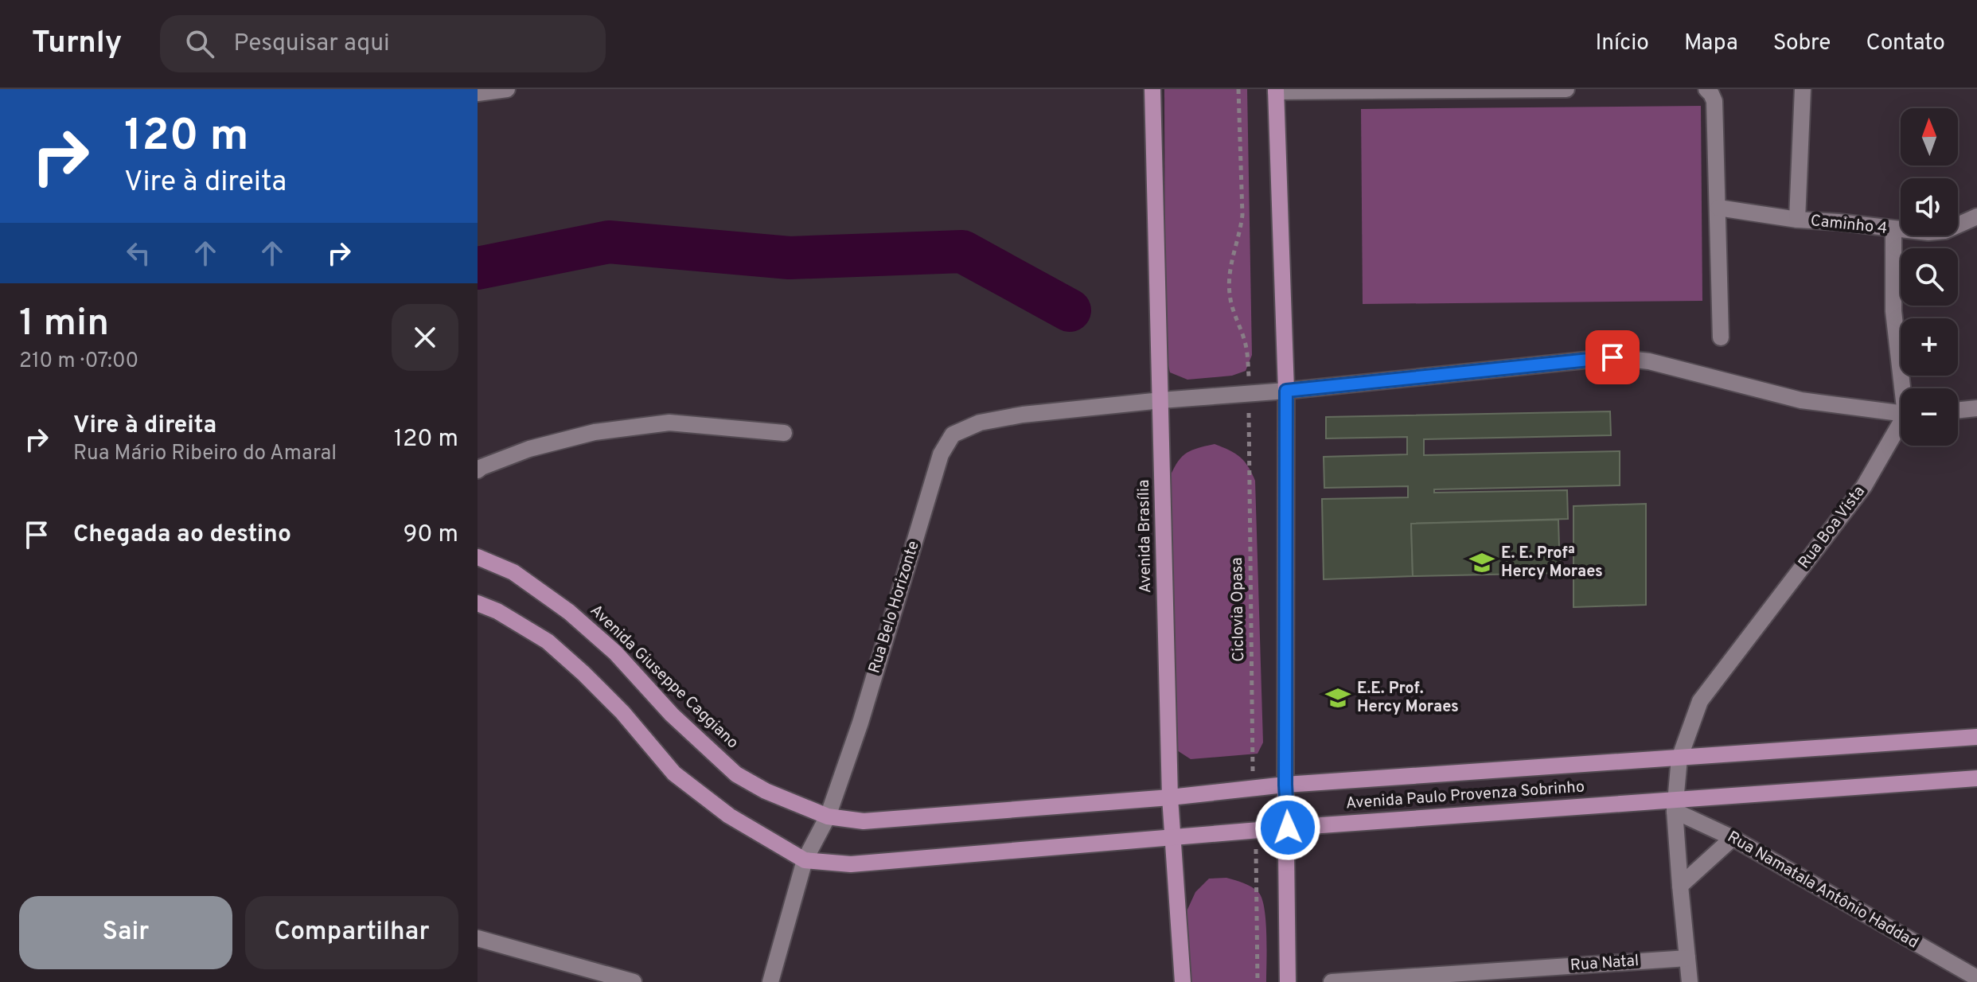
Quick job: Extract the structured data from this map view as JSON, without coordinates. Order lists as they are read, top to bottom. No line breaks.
{"streets":{"main road":["Avenida Brasília","Avenida Giuseppe Caggiano","Avenida Paulo Provenza Sobrinho"],"street":["Caminho 4","Rua Boa Vista","Rua Belo Horizonte","Rua Namatala Antônio Haddad","Rua Natal"],"path":["Ciclovia Opasa"]},"crossings":[["Rua Boa Vista","Avenida Paulo Provenza Sobrinho"],["Rua Boa Vista","Rua Namatala Antônio Haddad"],["Rua Boa Vista","Rua Natal"],["Avenida Brasília","Rua Belo Horizonte"],["Avenida Brasília","Avenida Paulo Provenza Sobrinho"],["Rua Belo Horizonte","Avenida Giuseppe Caggiano"],["Rua Belo Horizonte","Avenida Paulo Provenza Sobrinho"],["Avenida Giuseppe Caggiano","Avenida Paulo Provenza Sobrinho"],["Avenida Paulo Provenza Sobrinho","Rua Namatala Antônio Haddad"]],"places":{"school or university":["E. E. Profª Hercy Moraes","E.E. Prof. Hercy Moraes"]},"north":"top","page":{"header":"Turnly","search":"Pesquisar aqui","nav":["Início","Mapa","Sobre","Contato"],"turn":["120 m","Vire à direita"],"map_buttons":["+","−"],"heading":["1 min","210 m · 07:00"],"list":[{"name":"Vire à direita","note":"Rua Mário Ribeiro do Amaral","value":"120 m"},{"name":"Chegada ao destino","value":"90 m"}],"buttons":["Sair","Compartilhar"]}}
